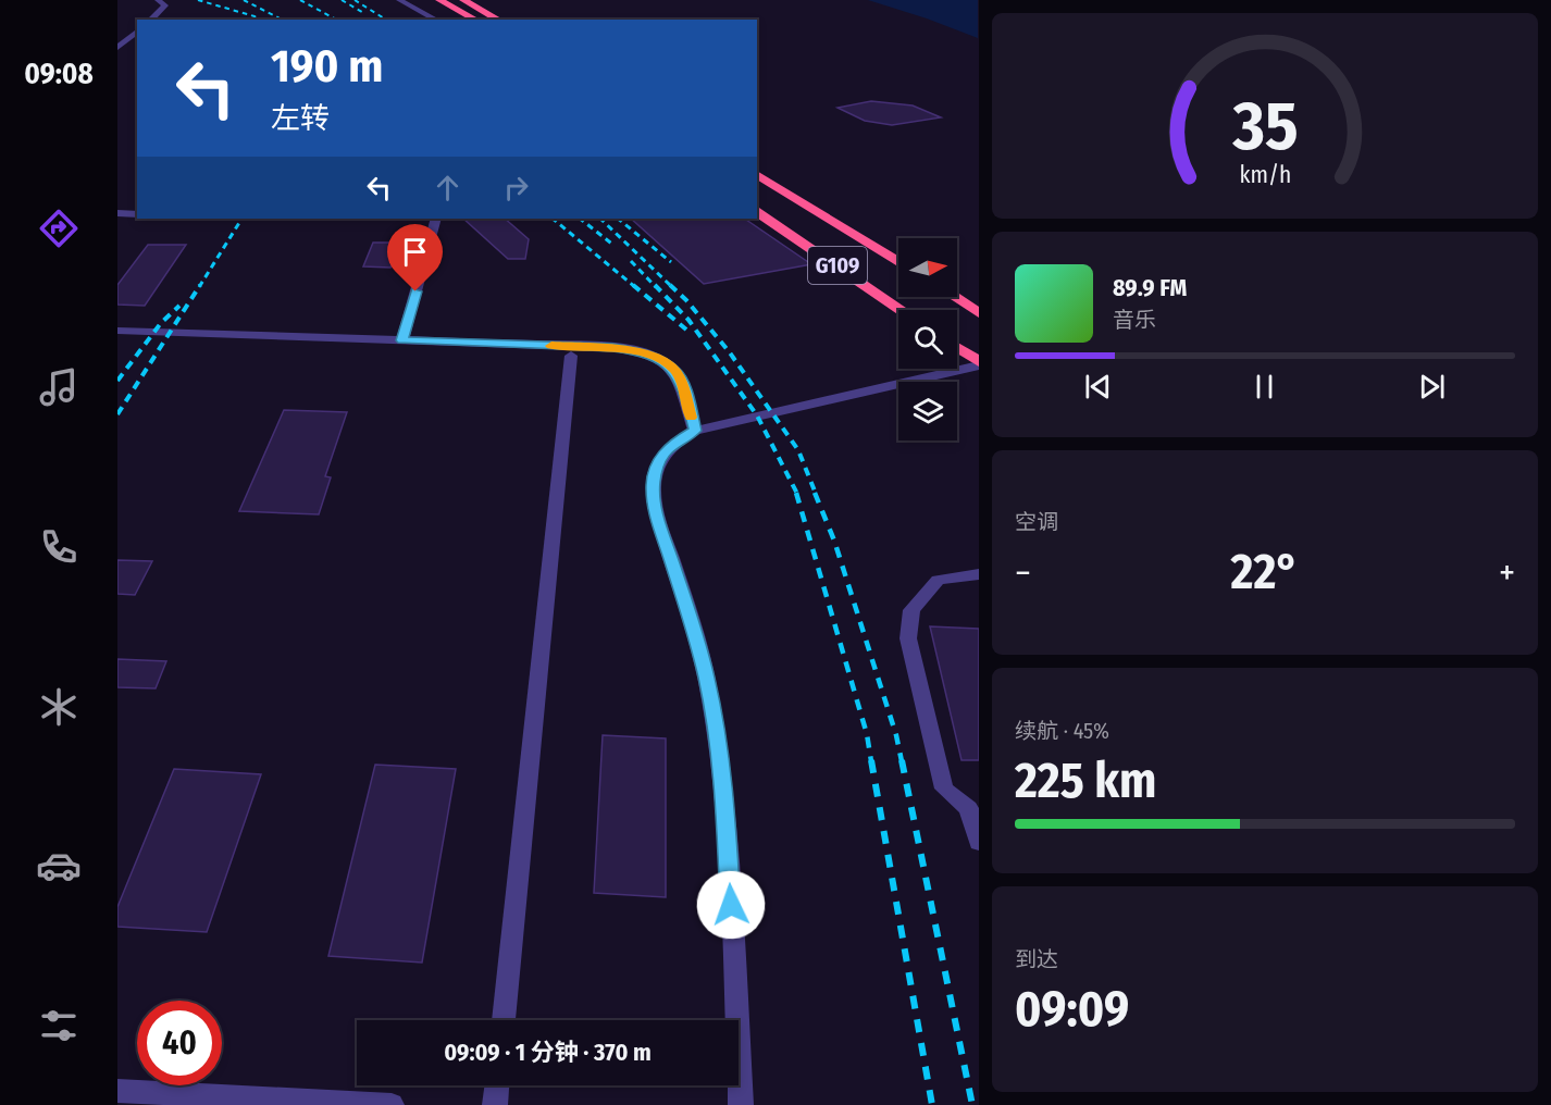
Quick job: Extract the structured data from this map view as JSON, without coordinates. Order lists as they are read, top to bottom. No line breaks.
{"streets":{"highway":["G109"]},"north":"right","page":{"tabs":"09:08","turn":["190 m","左转"],"song":["89.9 FM","音乐"],"tile":["空调",["续航 · 45%","225 km"],["到达","09:09"]],"heat":["−","22°","+"],"limit":"40","trip":"09:09 · 1 分钟 · 370 m","gauge":["35","km/h"]}}
